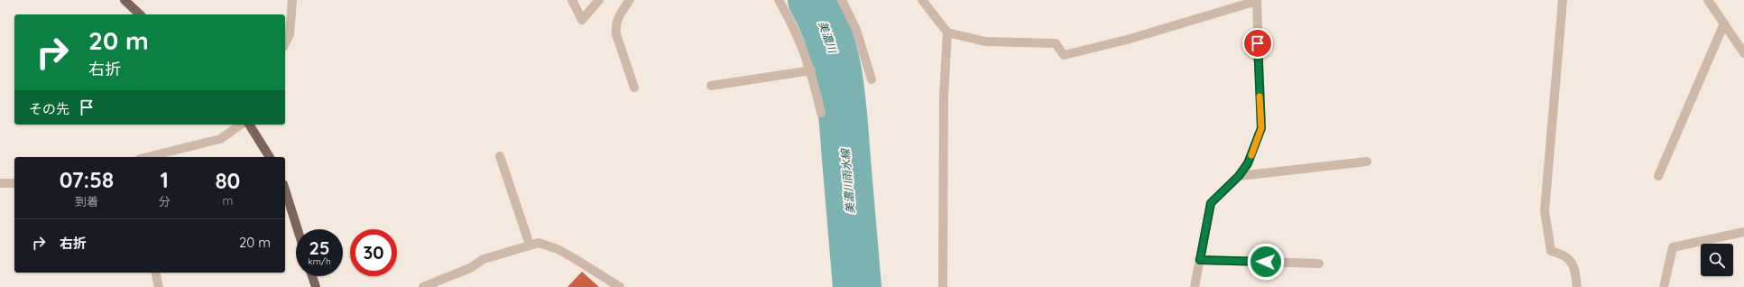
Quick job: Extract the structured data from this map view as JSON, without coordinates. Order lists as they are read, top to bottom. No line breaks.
{"water":["美濃川","美濃川雨水線"],"page":{"turn":["20 m","右折"],"then":"その先","eta":["07:58","到着","1","分","80","m"],"list":[{"name":"右折","value":"20 m"}],"speed":"25 km/h","limit":"30"}}
